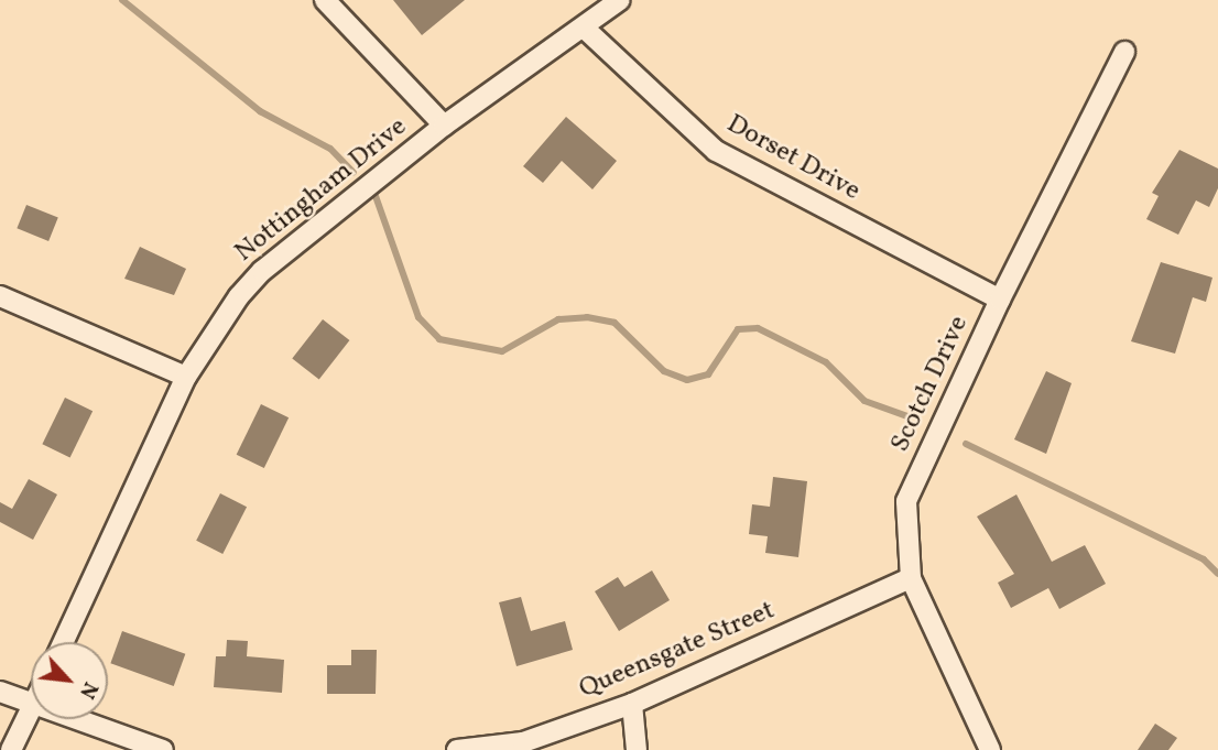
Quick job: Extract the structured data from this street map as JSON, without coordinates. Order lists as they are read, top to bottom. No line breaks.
{"streets":{"street":["Dorset Drive","Nottingham Drive","Scotch Drive","Queensgate Street"]},"crossings":[["Dorset Drive","Nottingham Drive"],["Dorset Drive","Scotch Drive"],["Scotch Drive","Queensgate Street"]],"north":"bottom right"}
